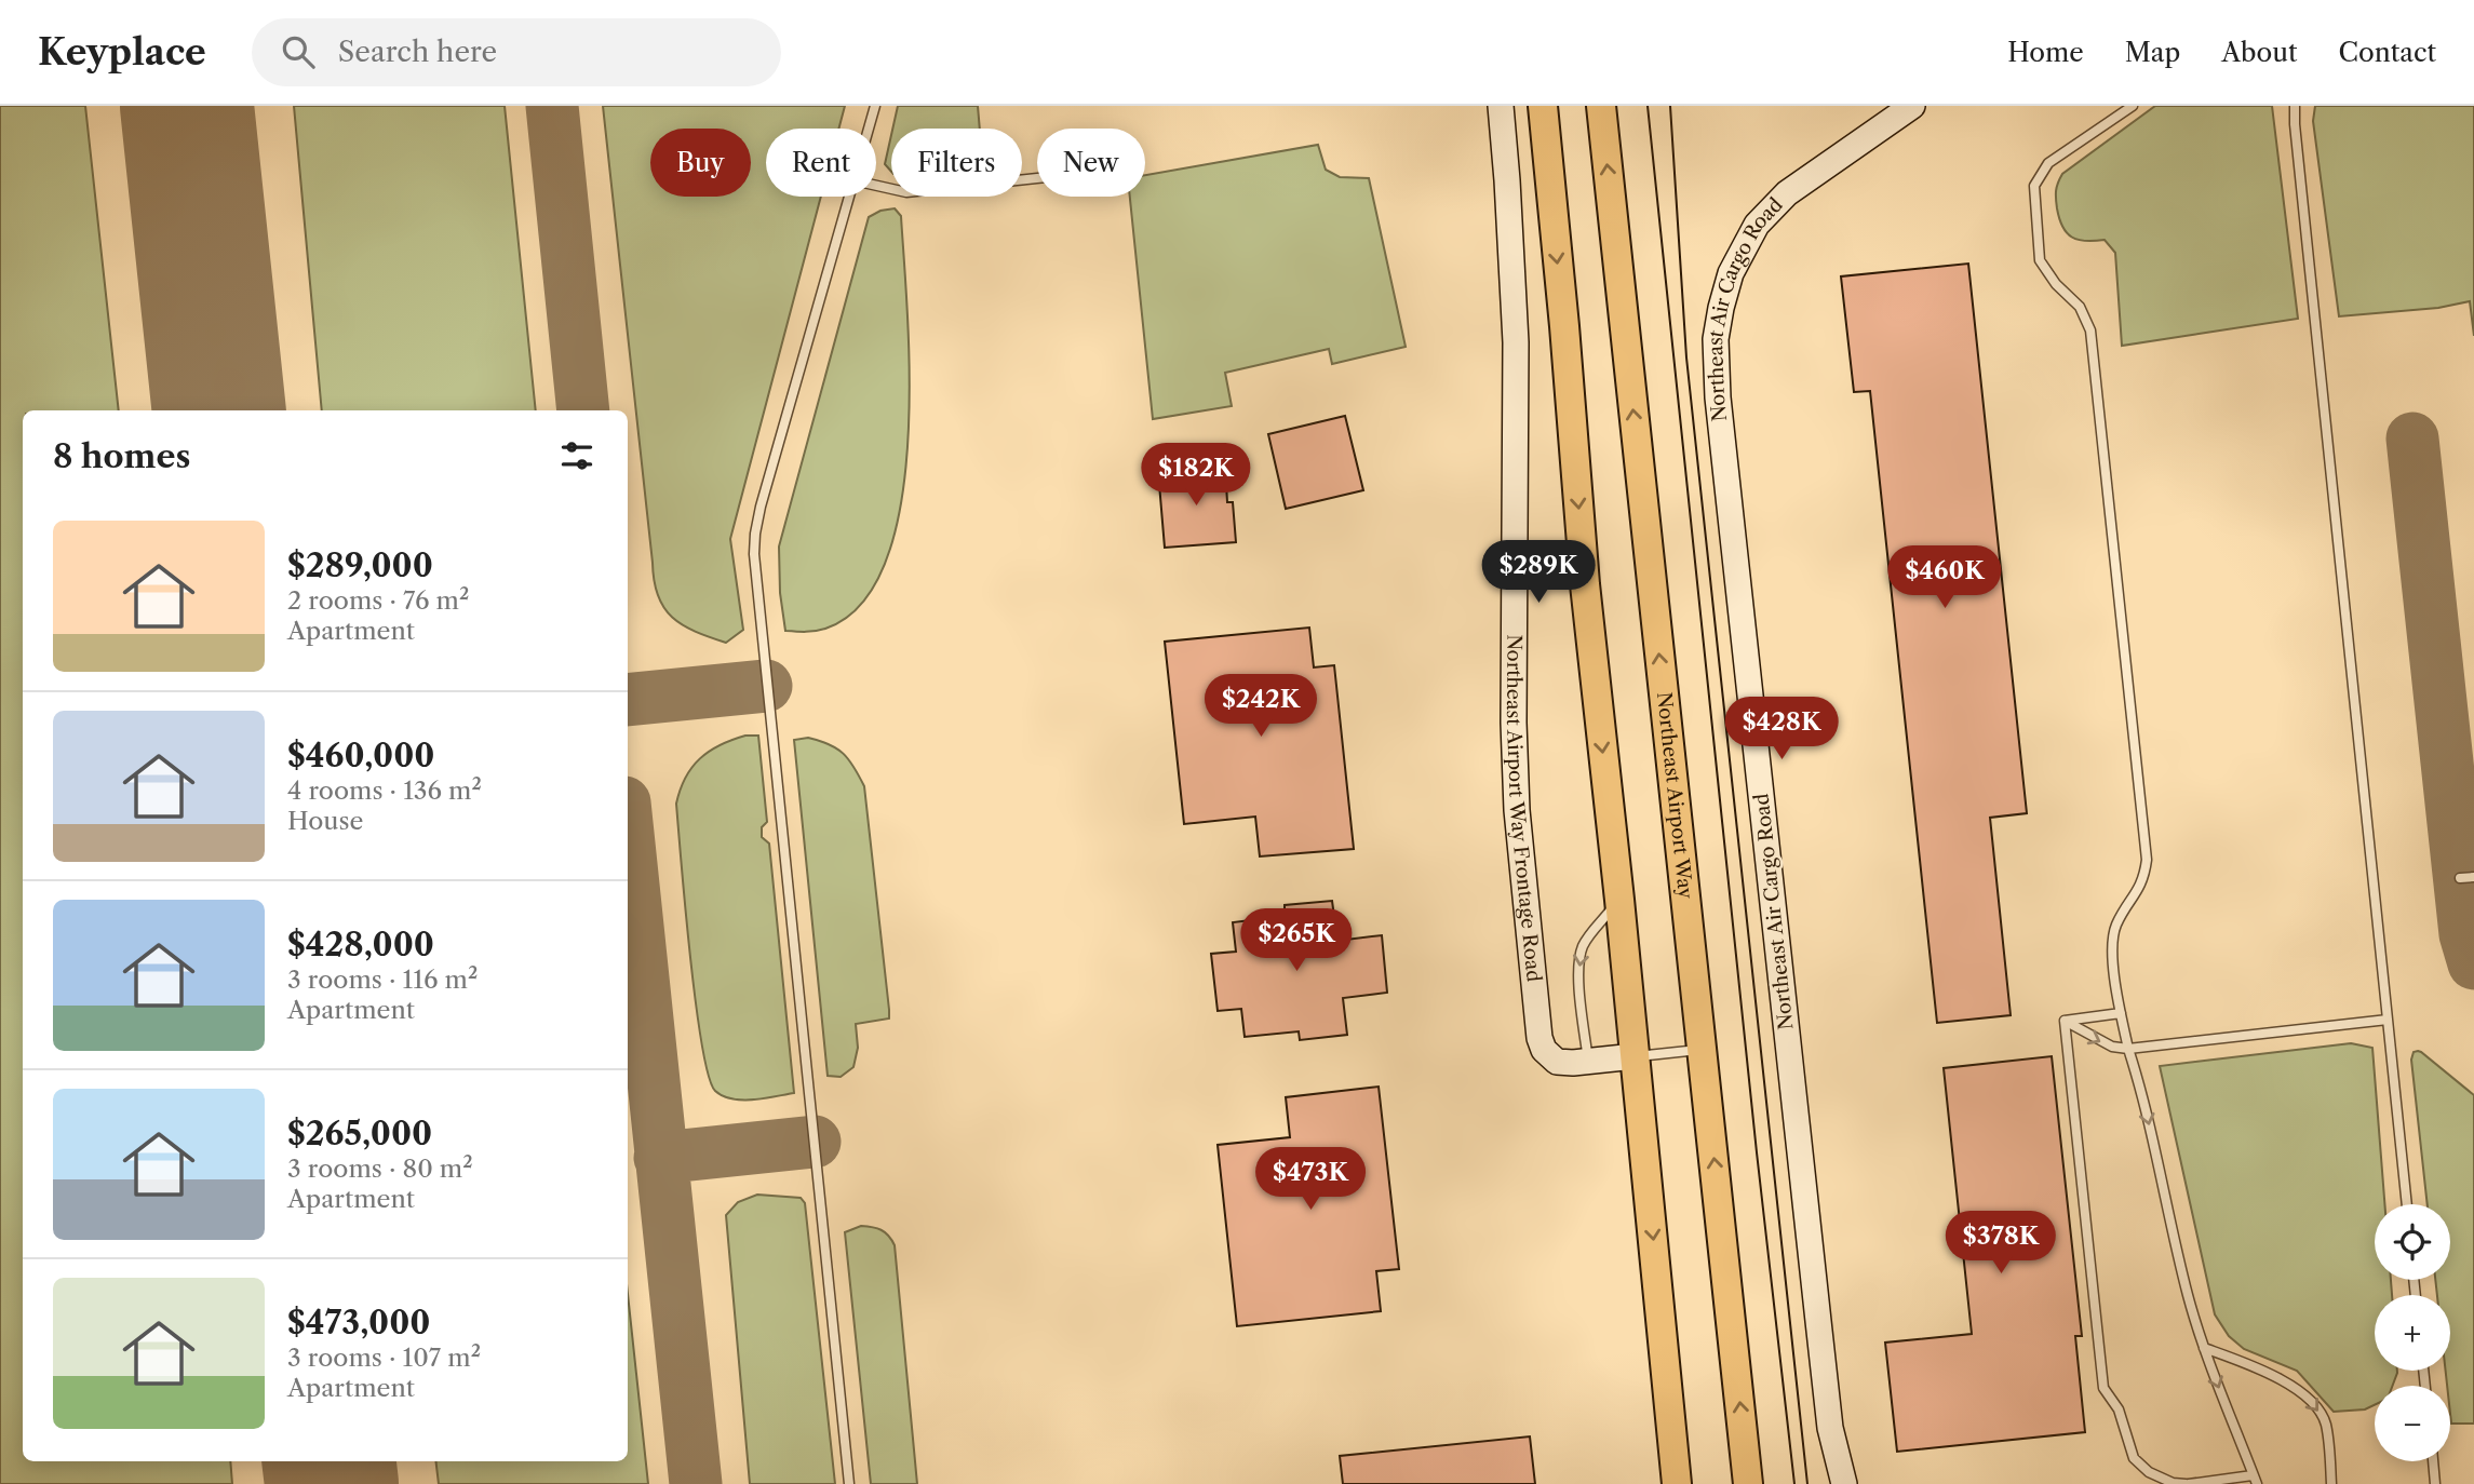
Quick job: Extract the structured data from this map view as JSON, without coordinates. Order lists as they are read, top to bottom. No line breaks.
{"streets":{"main road":["Northeast Airport Way"],"street":["Northeast Air Cargo Road","Northeast Airport Way Frontage Road"]},"page":{"header":"Keyplace","search":"Search here","nav":["Home","Map","About","Contact"],"chip":["Buy","Rent","Filters","New"],"heading":"8 homes","price":["$182K","$289K","$460K","$242K","$428K","$265K","$473K","$378K"],"list":[{"name":"$289,000","note":"2 rooms · 76 m² · Apartment"},{"name":"$460,000","note":"4 rooms · 136 m² · House"},{"name":"$428,000","note":"3 rooms · 116 m² · Apartment"},{"name":"$265,000","note":"3 rooms · 80 m² · Apartment"},{"name":"$473,000","note":"3 rooms · 107 m² · Apartment"}],"map_buttons":["+","−"]}}
